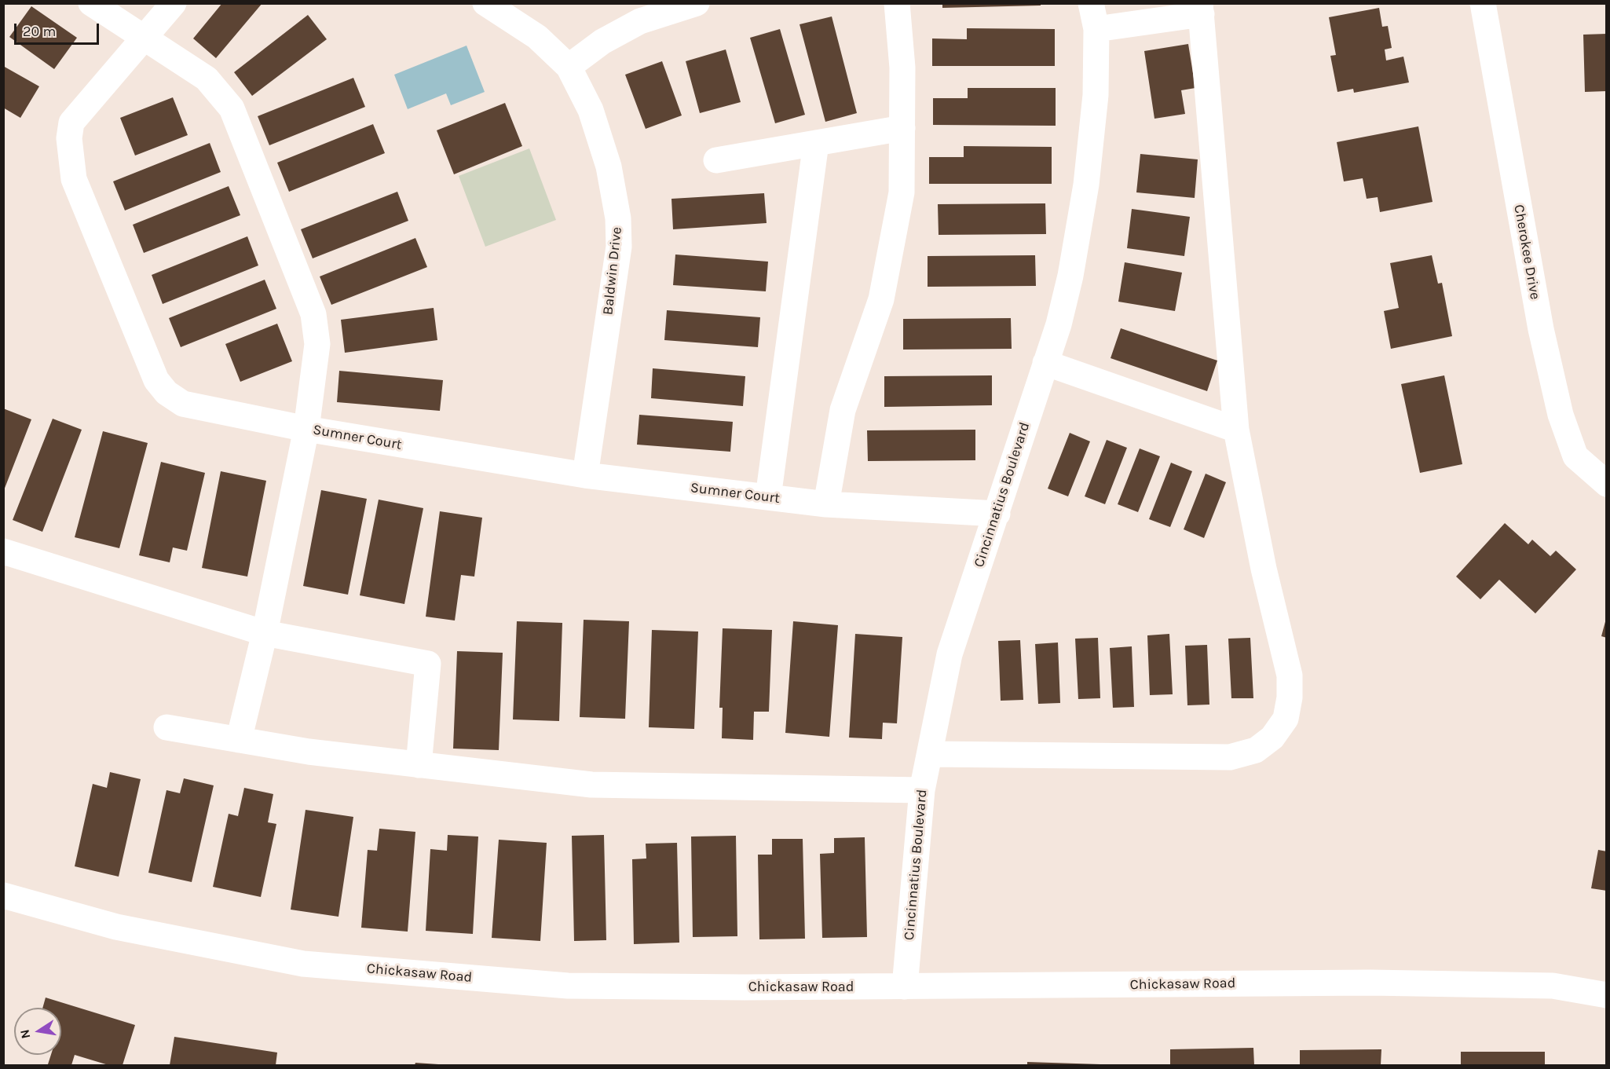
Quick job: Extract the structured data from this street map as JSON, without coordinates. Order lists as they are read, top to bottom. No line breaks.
{"streets":{"street":["Cherokee Drive","Baldwin Drive","Sumner Court","Cincinnatius Boulevard","Chickasaw Road"]},"crossings":[["Baldwin Drive","Sumner Court"],["Sumner Court","Cincinnatius Boulevard"],["Cincinnatius Boulevard","Chickasaw Road"]],"scale_bar":"20 m","north":"left"}
